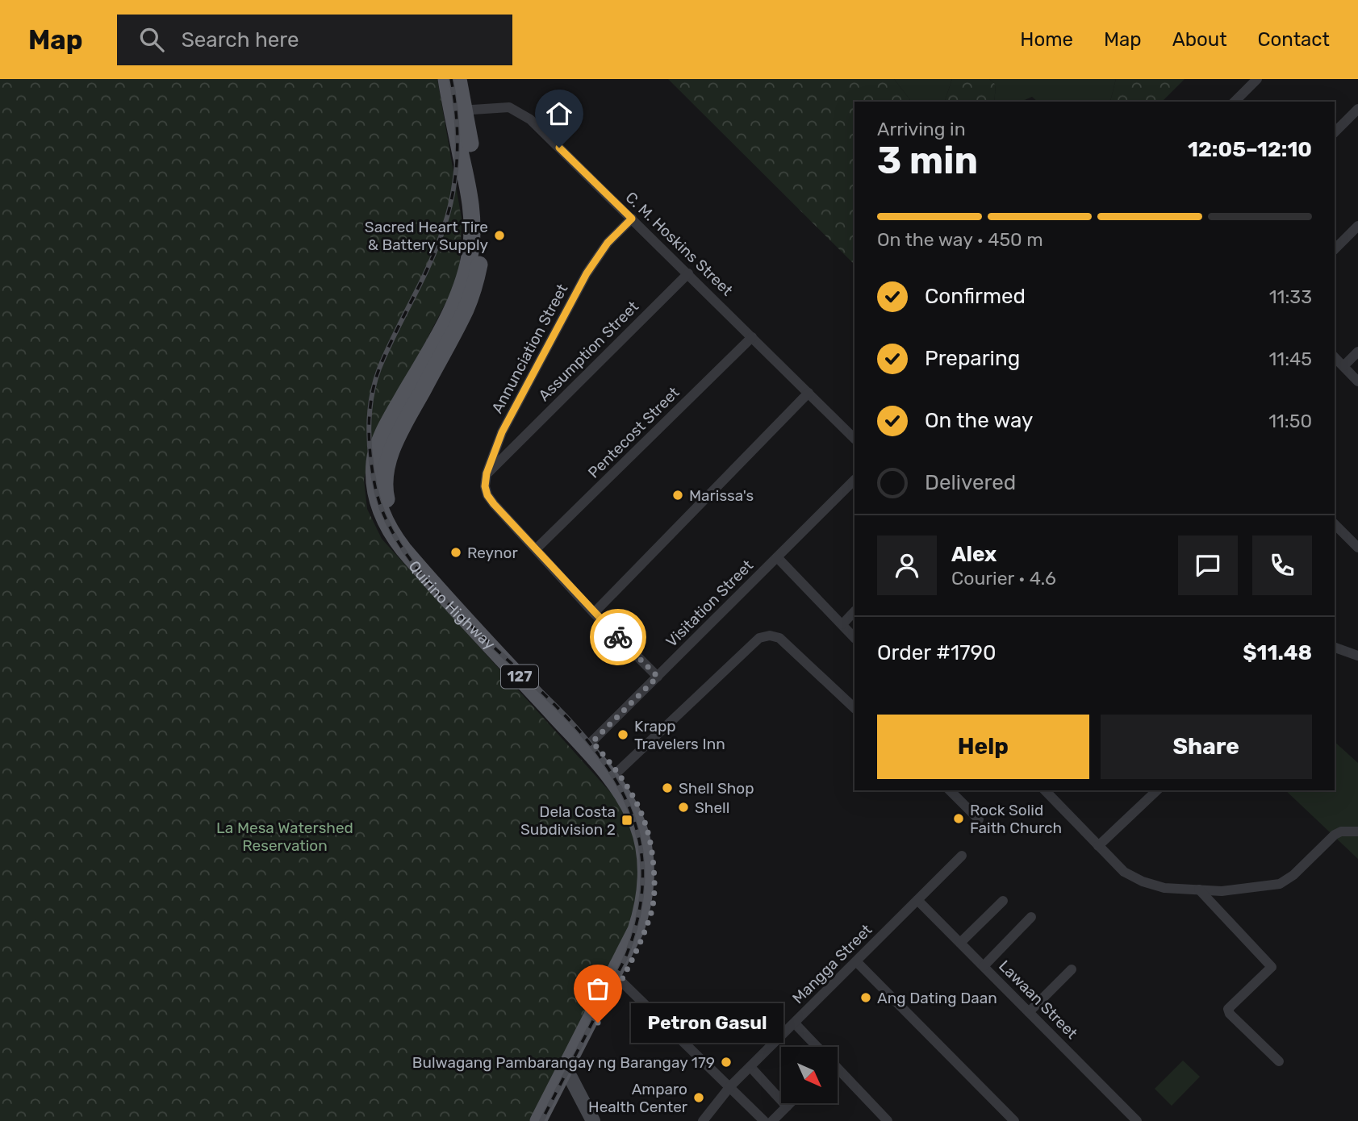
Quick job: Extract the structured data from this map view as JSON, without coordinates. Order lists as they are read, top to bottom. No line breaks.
{"streets":{"main road":["Quirino Highway","127"],"street":["C. M. Hoskins Street","Annunciation Street","Assumption Street","Pentecost Street","Visitation Street","Mangga Street","Lawaan Street"]},"crossings":[["C. M. Hoskins Street","Annunciation Street"],["C. M. Hoskins Street","Assumption Street"],["C. M. Hoskins Street","Pentecost Street"],["C. M. Hoskins Street","Quirino Highway"],["Annunciation Street","Assumption Street"],["Visitation Street","Quirino Highway"],["Mangga Street","Lawaan Street"]],"parks":["La Mesa Watershed Reservation"],"places":{"other":["Sacred Heart Tire & Battery Supply","Marissa's","Reynor","Krapp Travelers Inn","Shell Shop","Shell","Rock Solid Faith Church","Ang Dating Daan","Petron Gasul","Bulwagang Pambarangay ng Barangay 179","Amparo Health Center"],"transit":["Dela Costa Subdivision 2"]},"north":"bottom right","page":{"header":"Map","search":"Search here","nav":["Home","Map","About","Contact"],"heading":["3 min","Arriving in","12:05–12:10"],"panel":["Alex","Courier · 4.6","Order #1790","$11.48"],"bar":"On the way · 450 m","list":[["Confirmed","11:33"],["Preparing","11:45"],["On the way","11:50"],"Delivered"],"buttons":["Help","Share"],"bubble":"Petron Gasul"}}
